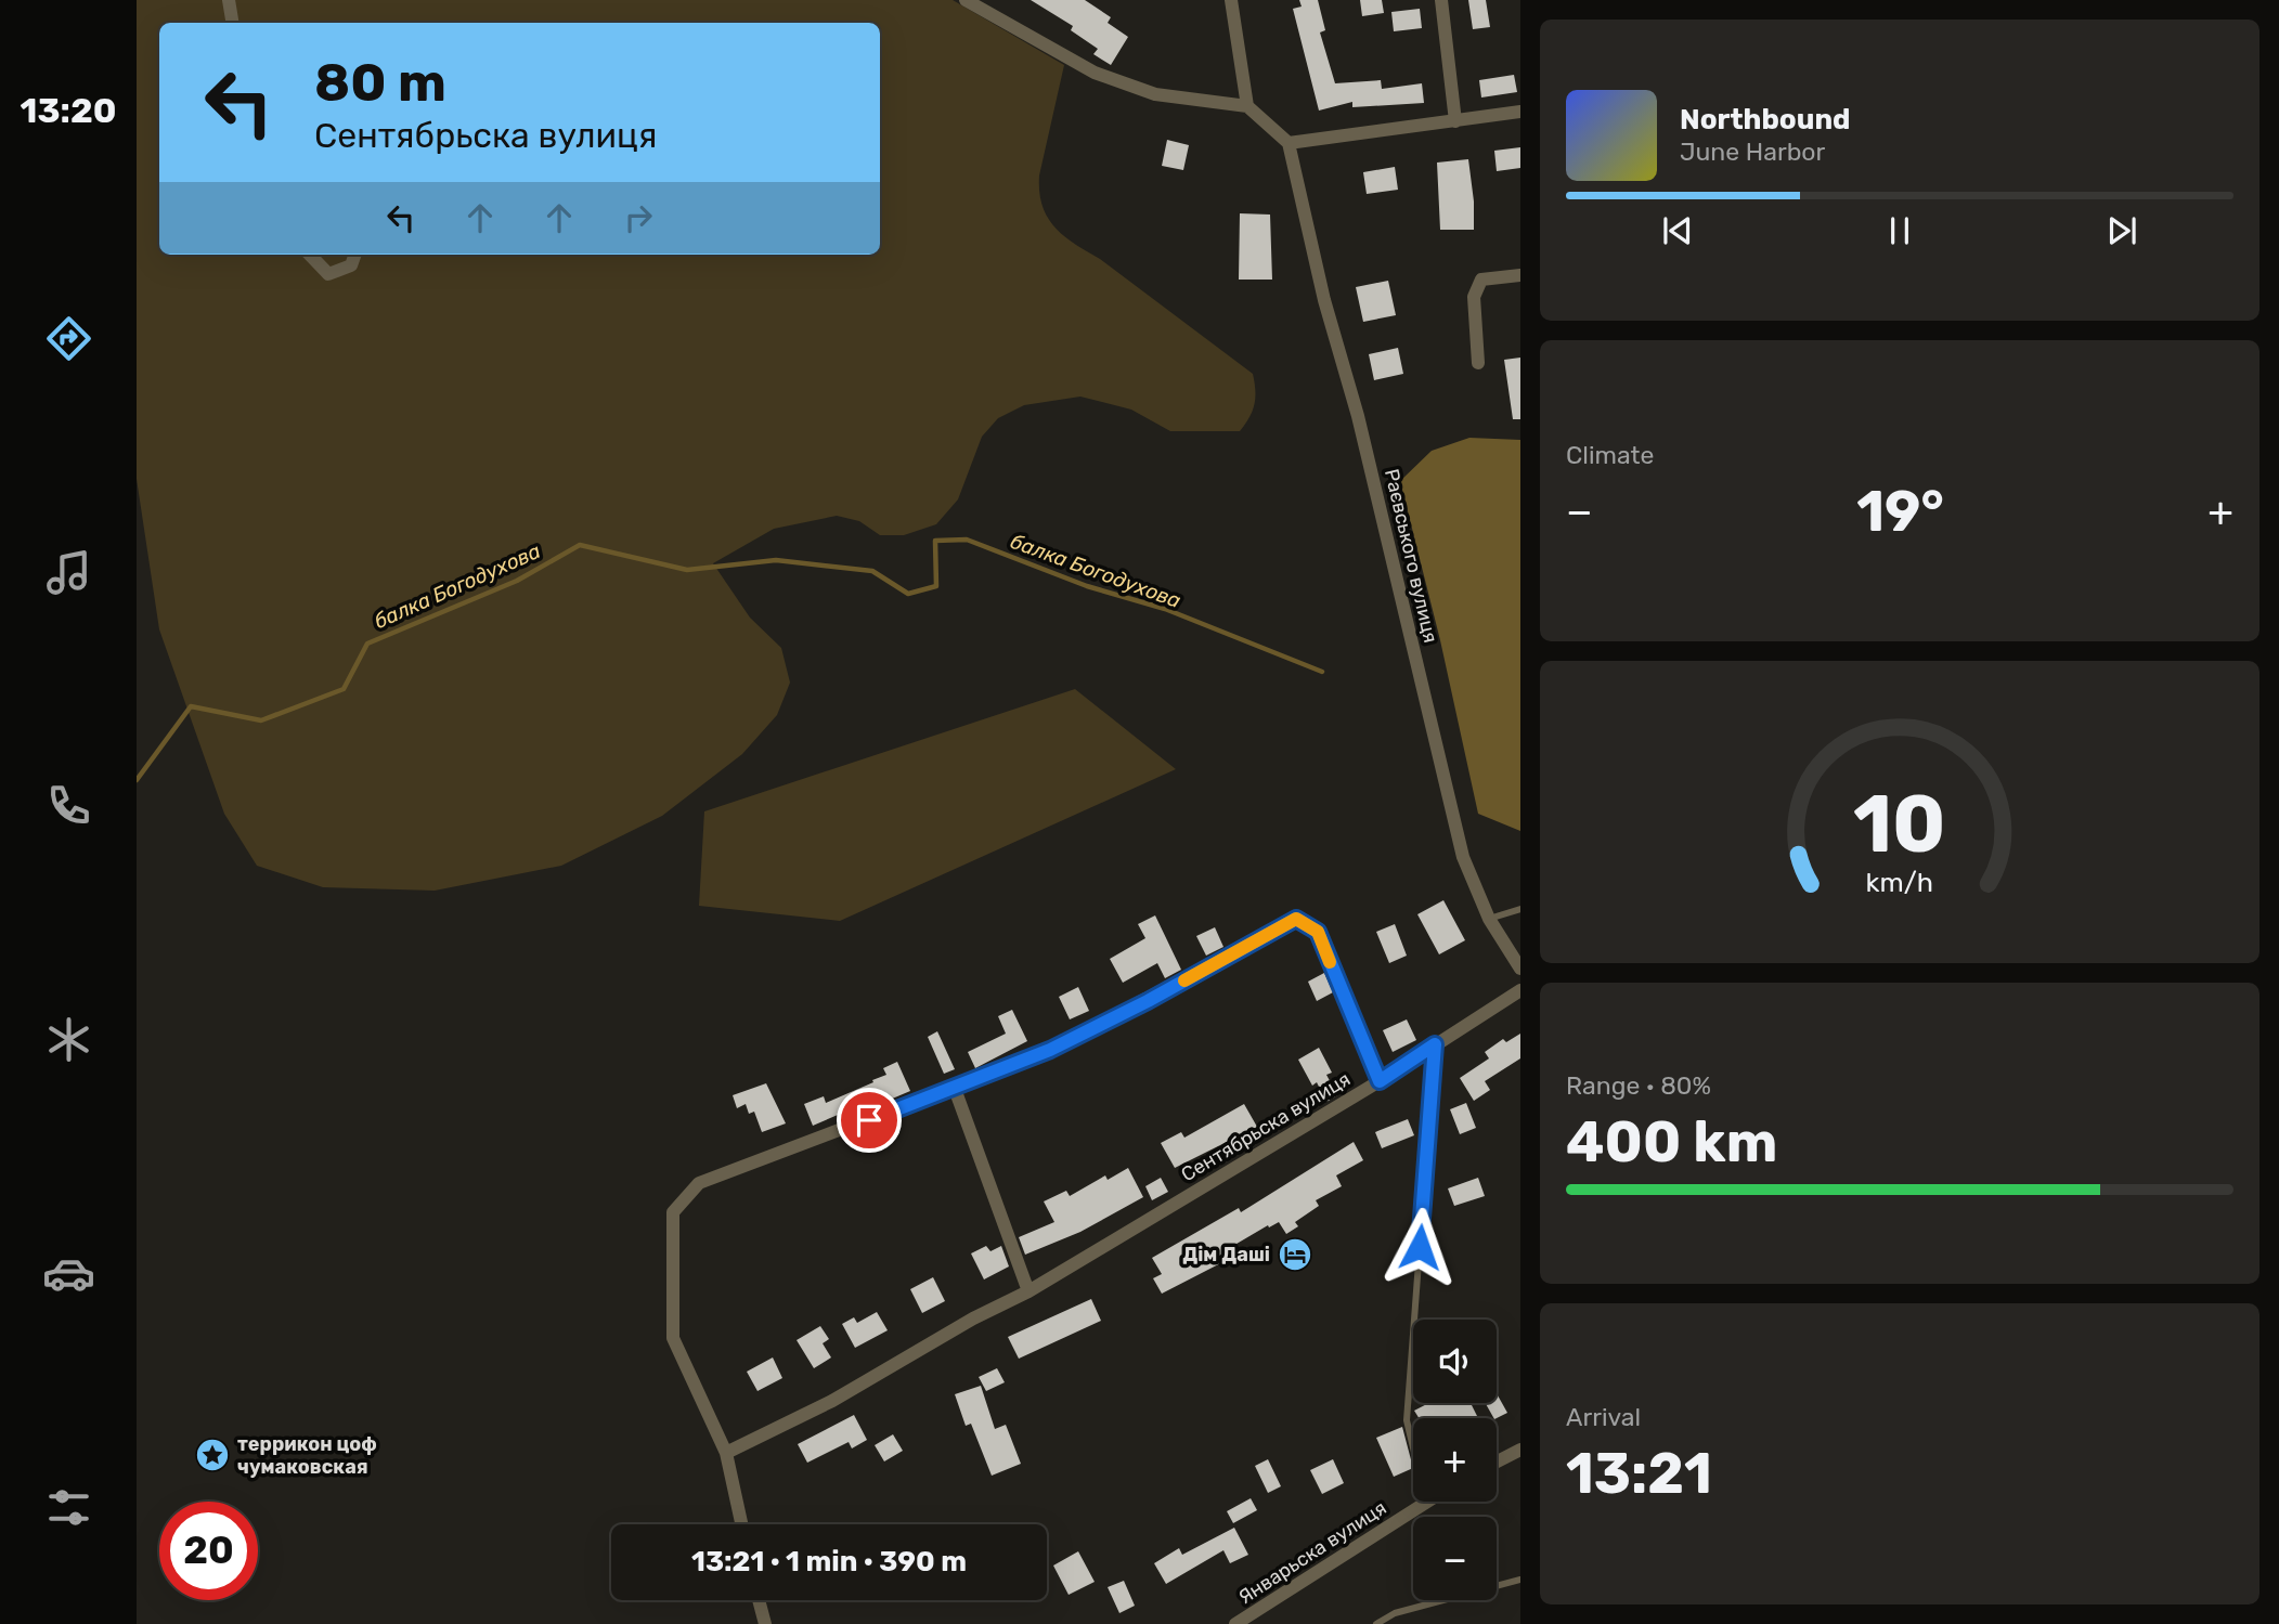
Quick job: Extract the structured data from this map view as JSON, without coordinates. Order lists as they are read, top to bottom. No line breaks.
{"streets":{"street":["Раєвського вулиця","Сентябрьска вулиця","Январьска вулиця"]},"water":["балка Богодухова"],"places":{"hotel":["Дім Даші"],"place":["террикон цоф чумаковская"]},"page":{"tabs":"13:20","turn":["80 m","Сентябрьска вулиця"],"song":["Northbound","June Harbor"],"tile":["Climate",["Range · 80%","400 km"],["Arrival","13:21"]],"heat":["−","19°","+"],"map_buttons":["+","−"],"limit":"20","trip":"13:21 · 1 min · 390 m","gauge":["10","km/h"]}}
